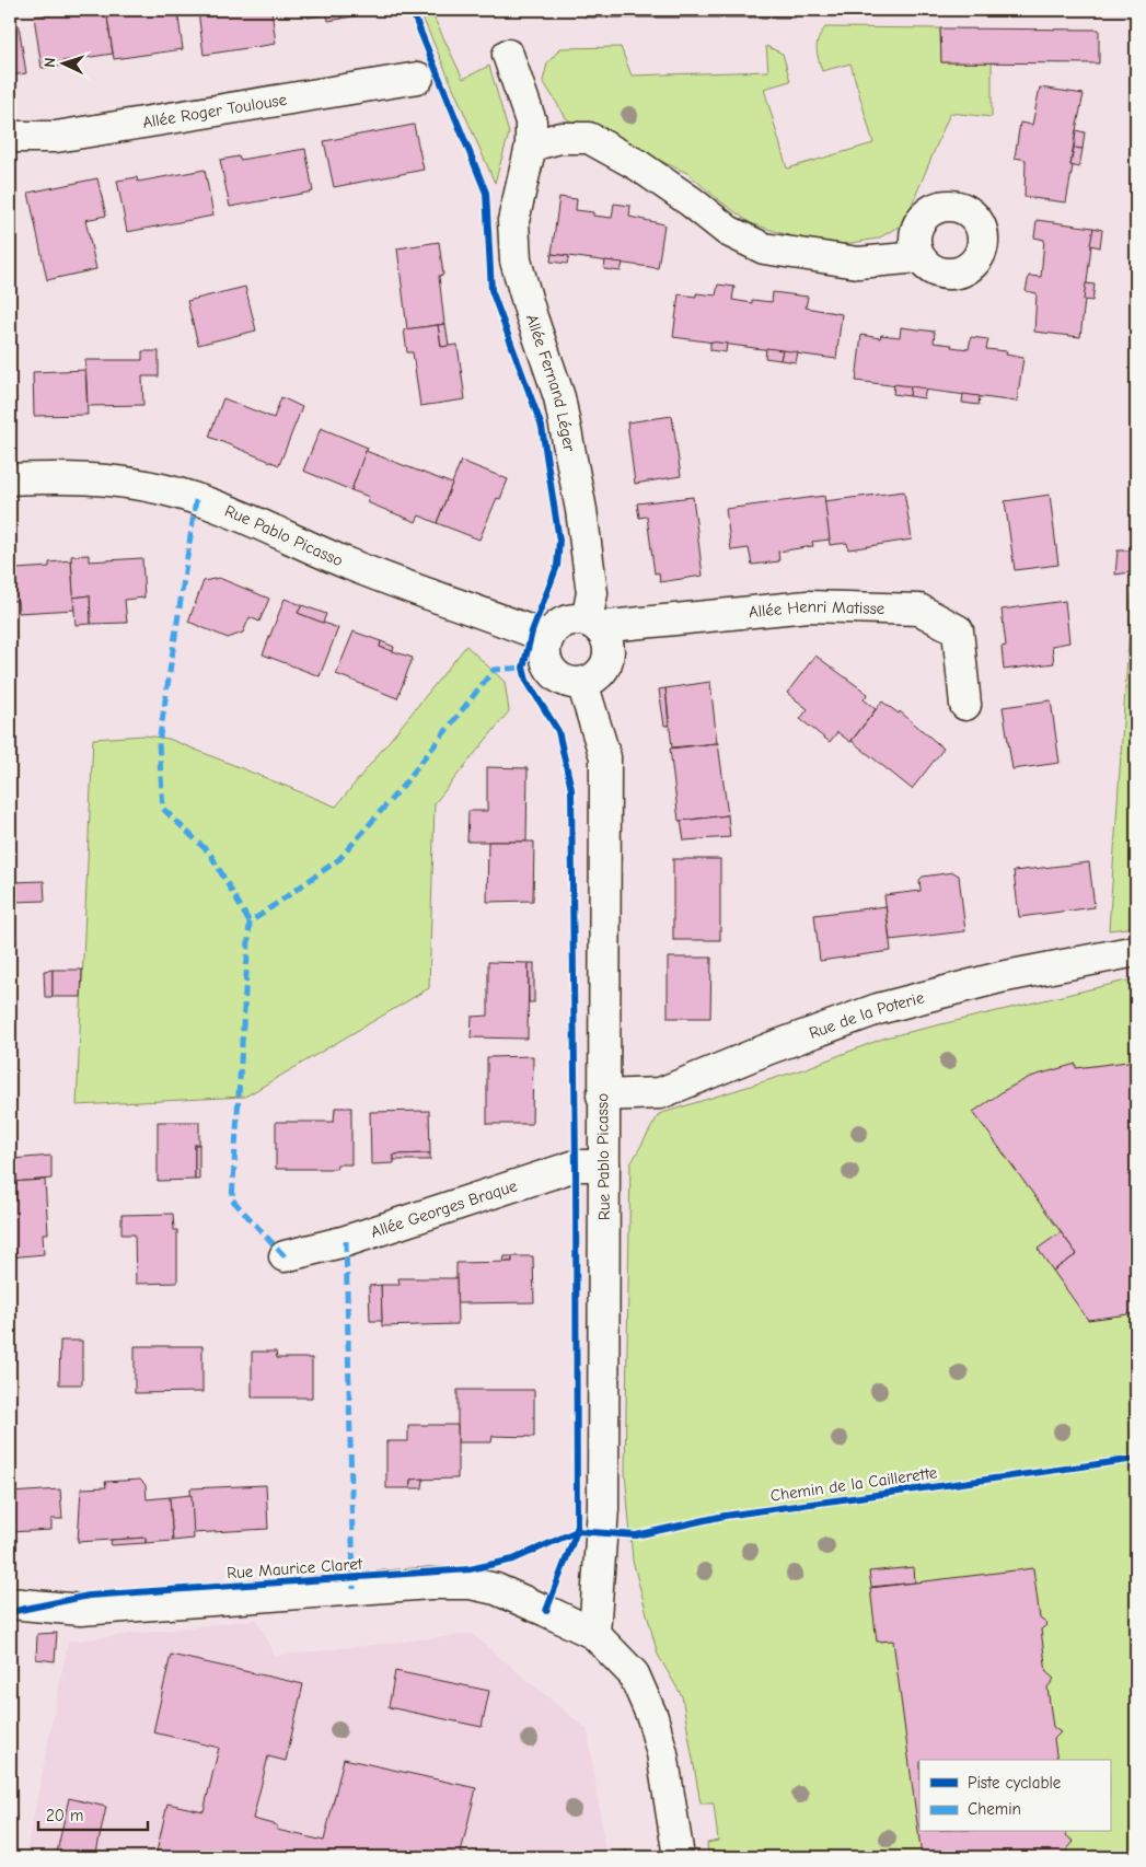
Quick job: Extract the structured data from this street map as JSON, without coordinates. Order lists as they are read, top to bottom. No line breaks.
{"streets":{"street":["Allée Roger Toulouse","Allée Fernand Léger","Rue Pablo Picasso","Allée Henri Matisse","Rue de la Poterie","Allée Georges Braque","Rue Maurice Claret"],"cycle path":["Chemin de la Caillerette"]},"crossings":[["Allée Fernand Léger","Rue Pablo Picasso"],["Allée Fernand Léger","Allée Henri Matisse"],["Rue Pablo Picasso","Allée Henri Matisse"],["Rue Pablo Picasso","Rue de la Poterie"],["Rue Pablo Picasso","Allée Georges Braque"],["Rue Pablo Picasso","Rue Maurice Claret"]],"legend":["Piste cyclable","Chemin"],"scale_bar":"20 m","north":"left"}
